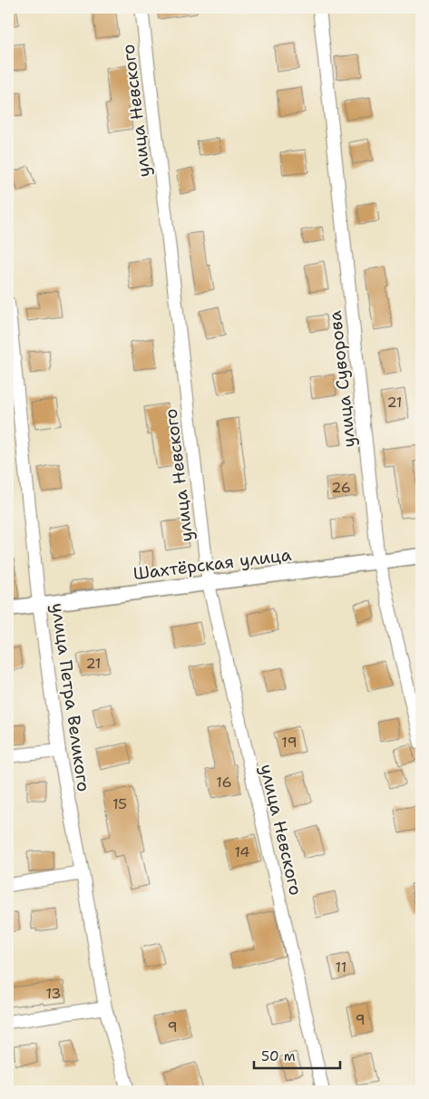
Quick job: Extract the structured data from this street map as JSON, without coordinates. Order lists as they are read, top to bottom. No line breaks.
{"streets":{"street":["улица Невского","улица Суворова","Шахтёрская улица","улица Петра Великого"]},"crossings":[["улица Невского","Шахтёрская улица"],["улица Суворова","Шахтёрская улица"],["Шахтёрская улица","улица Петра Великого"]],"house_numbers":["21","26","21","19","16","15","14","11","13","9","9"],"scale_bar":"50 m"}
